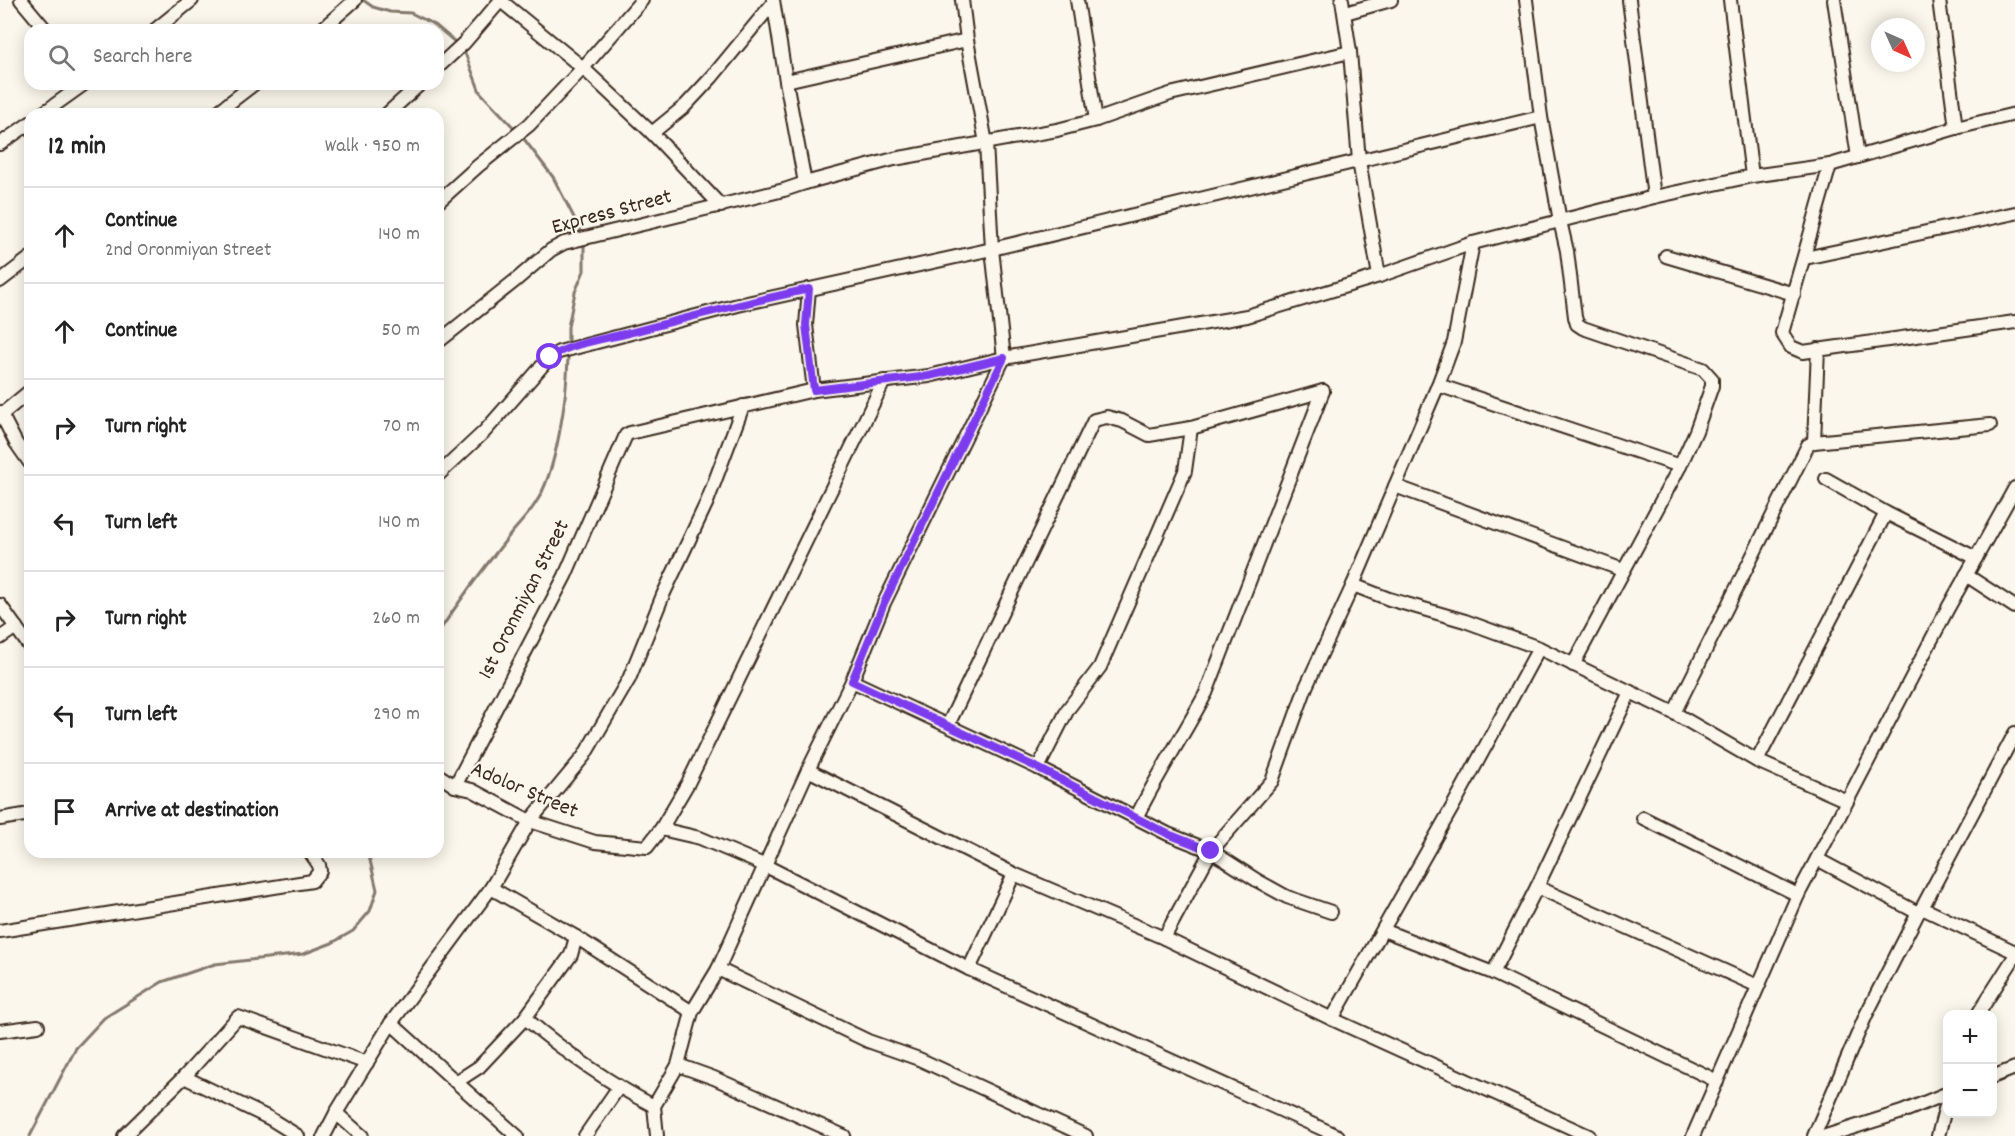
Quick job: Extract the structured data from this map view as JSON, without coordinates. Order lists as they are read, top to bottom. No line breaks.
{"streets":{"street":["Express Street","1st Oronmiyan Street","Adolor Street"]},"crossings":[["1st Oronmiyan Street","Adolor Street"]],"north":"bottom right","page":{"search":"Search here","heading":["12 min","Walk · 950 m"],"list":[["Continue","2nd Oronmiyan Street","140 m"],["Continue","50 m"],["Turn right","70 m"],["Turn left","140 m"],["Turn right","260 m"],["Turn left","290 m"],"Arrive at destination"],"map_buttons":["+","−"]}}
